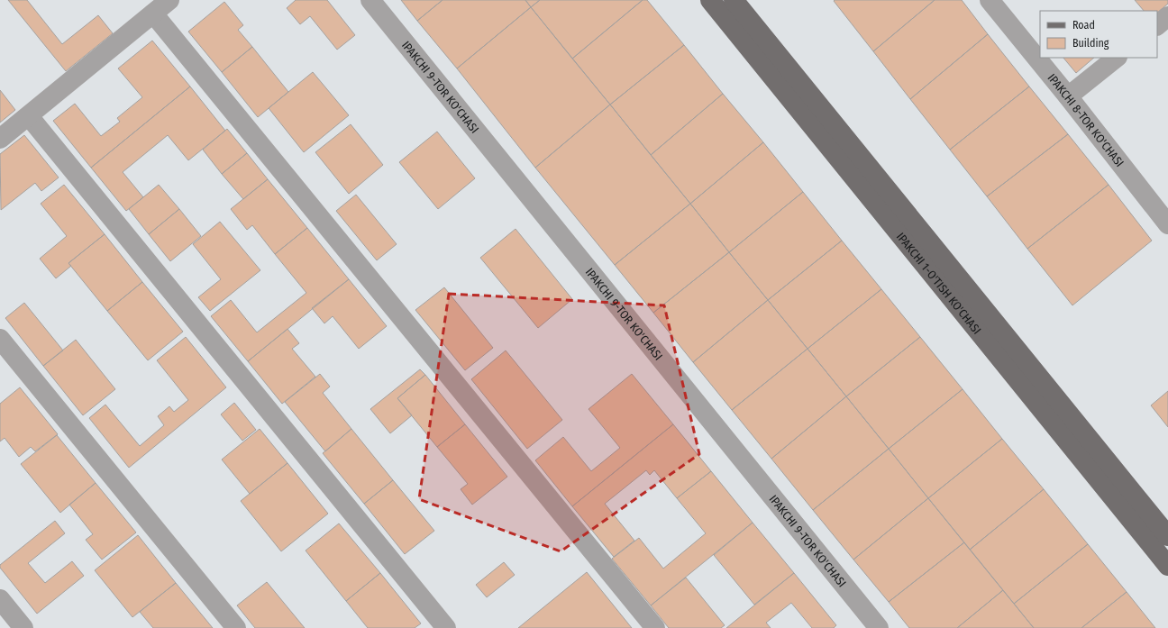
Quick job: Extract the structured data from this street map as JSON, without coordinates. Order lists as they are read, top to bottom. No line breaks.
{"streets":{"main road":["IPAKCHI 1-O'TISH KO'CHASI"],"street":["IPAKCHI 9-TOR KO'CHASI","IPAKCHI 8-TOR KO'CHASI"]},"legend":["Road","Building"]}
